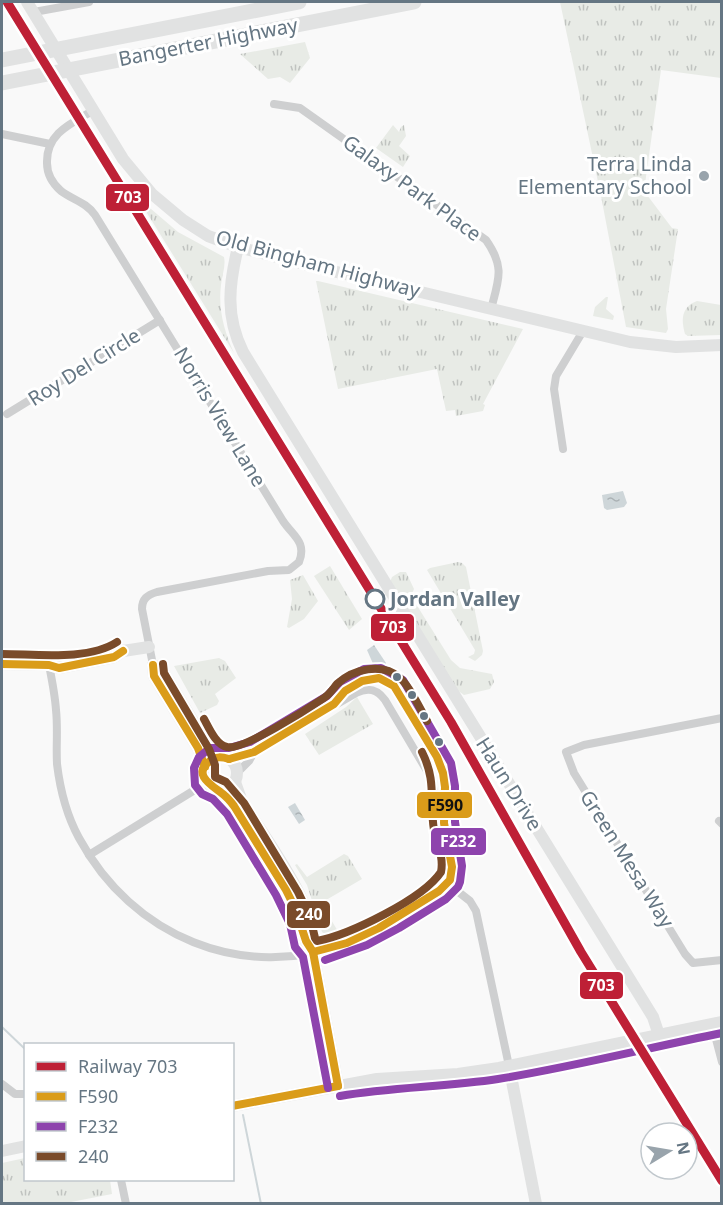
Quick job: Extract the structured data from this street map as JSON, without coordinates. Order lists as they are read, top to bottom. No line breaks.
{"streets":{"highway":["Bangerter Highway"],"street":["Galaxy Park Place","Old Bingham Highway","Roy Del Circle","Norris View Lane","Haun Drive","Green Mesa Way"]},"crossings":[["Galaxy Park Place","Old Bingham Highway"],["Old Bingham Highway","Haun Drive"],["Roy Del Circle","Norris View Lane"]],"places":["Terra Linda Elementary School","Jordan Valley"],"lines":["rail line 703","transit line 240","transit line F590","transit line F232"],"legend":["Railway 703","F590","F232","240"],"north":"right"}
